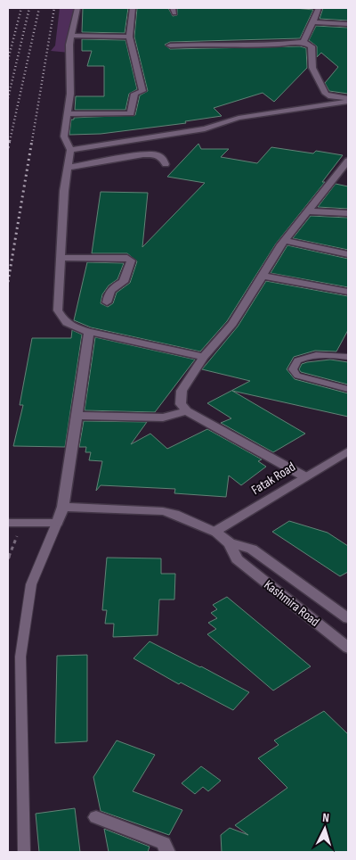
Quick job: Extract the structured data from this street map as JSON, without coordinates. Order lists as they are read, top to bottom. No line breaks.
{"streets":{"street":["Fatak Road","Kashmira Road"]},"north":"top"}
